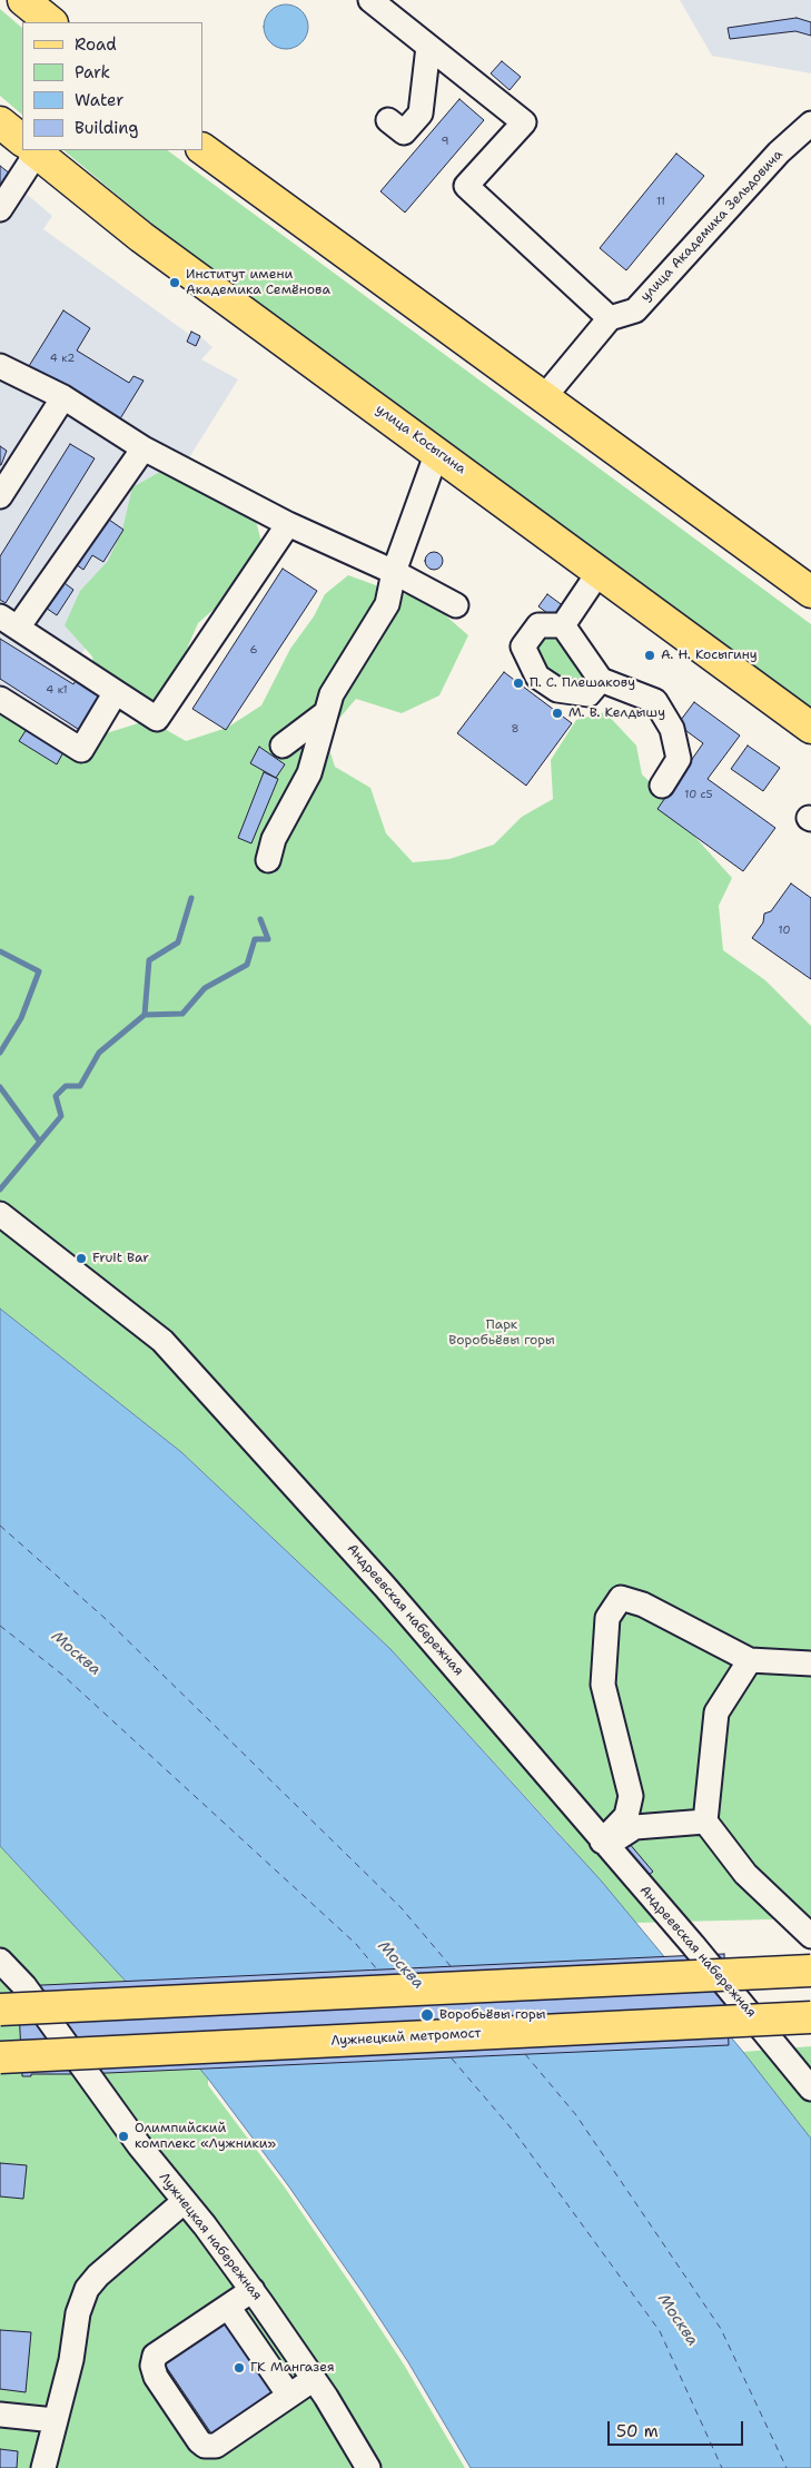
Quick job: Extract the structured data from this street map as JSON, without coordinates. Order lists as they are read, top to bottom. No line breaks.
{"streets":{"main road":["улица Косыгина","Лужнецкий метромост"],"street":["улица Академика Зельдовича","Андреевская набережная","Лужнецкая набережная"]},"water":["Москва"],"parks":["Парк Воробьёвы горы"],"places":["Институт имени Академика Семёнова","А. Н. Косыгину","П. С. Плешакову","М. В. Келдышу","Fruit Bar","Воробьёвы горы","Олимпийский комплекс «Лужники»","ГК Мангазея"],"house_numbers":["9","11","4 к2","6","4 к1","8","10 с5","10"],"legend":["Road","Park","Water","Building"],"scale_bar":"50 m"}
